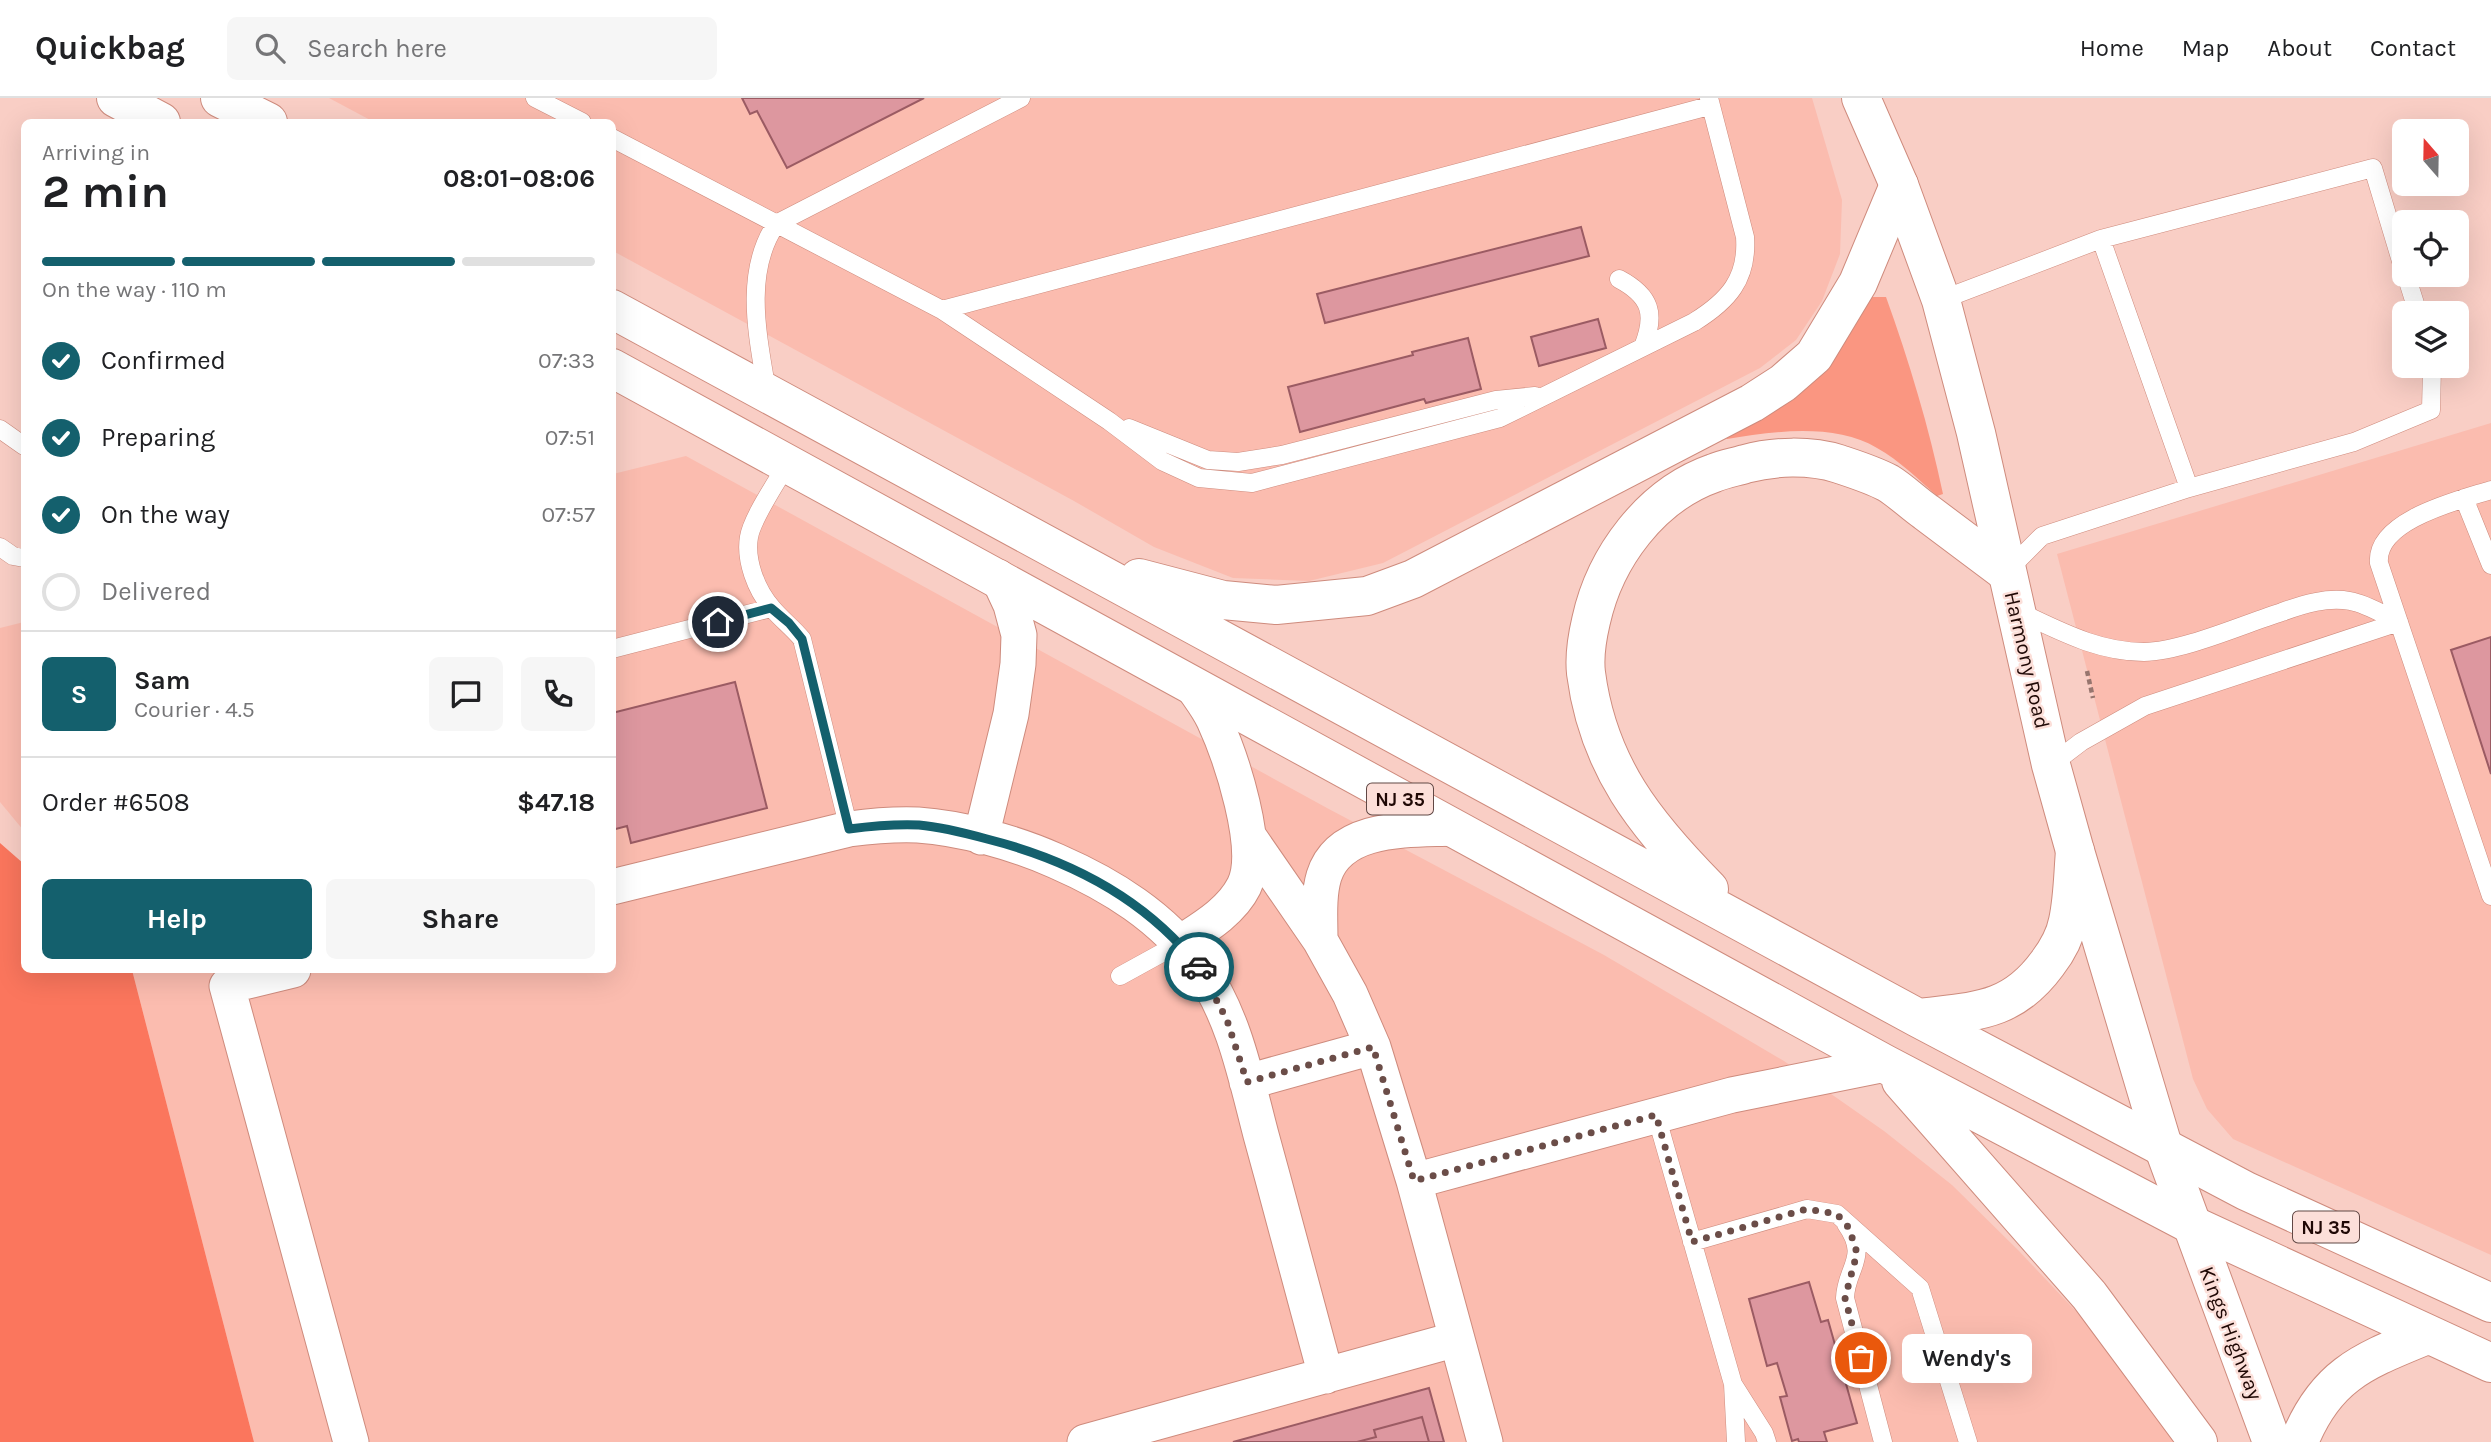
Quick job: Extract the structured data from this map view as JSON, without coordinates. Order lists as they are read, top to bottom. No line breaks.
{"streets":{"main road":["Harmony Road","NJ 35","Kings Highway"]},"crossings":[["Harmony Road","NJ 35"],["Harmony Road","Kings Highway"],["NJ 35","Kings Highway"]],"places":["Wendy's"],"north":"top","page":{"header":"Quickbag","search":"Search here","nav":["Home","Map","About","Contact"],"heading":["2 min","Arriving in","08:01–08:06"],"panel":["Sam","Courier · 4.5","Order #6508","$47.18"],"bar":"On the way · 110 m","list":[["Confirmed","07:33"],["Preparing","07:51"],["On the way","07:57"],"Delivered"],"round":"S","buttons":["Help","Share"],"bubble":"Wendy's"}}
